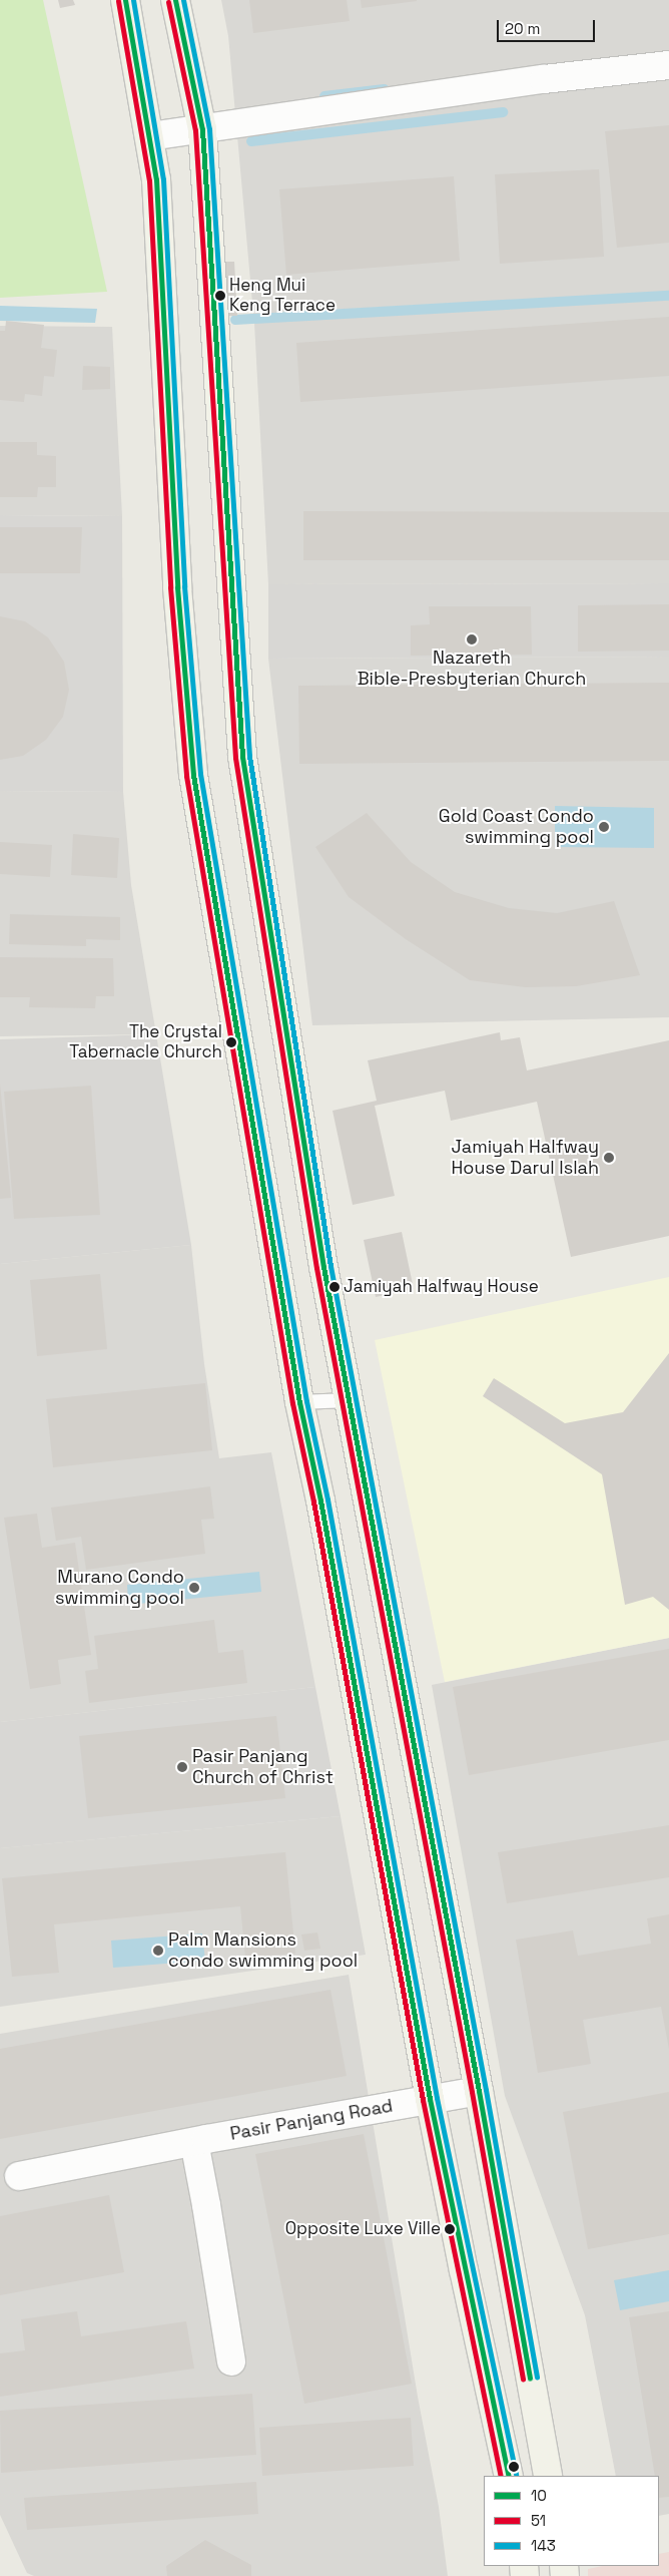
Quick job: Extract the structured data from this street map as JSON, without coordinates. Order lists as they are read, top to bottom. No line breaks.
{"streets":{"street":["Pasir Panjang Road"]},"places":["Heng Mui Keng Terrace","Nazareth Bible-Presbyterian Church","Gold Coast Condo swimming pool","The Crystal Tabernacle Church","Jamiyah Halfway House Darul Islah","Jamiyah Halfway House","Murano Condo swimming pool","Pasir Panjang Church of Christ","Palm Mansions condo swimming pool","Opposite Luxe Ville"],"lines":["transit line 10","transit line 143","transit line 51"],"legend":["10","51","143"],"scale_bar":"20 m"}
